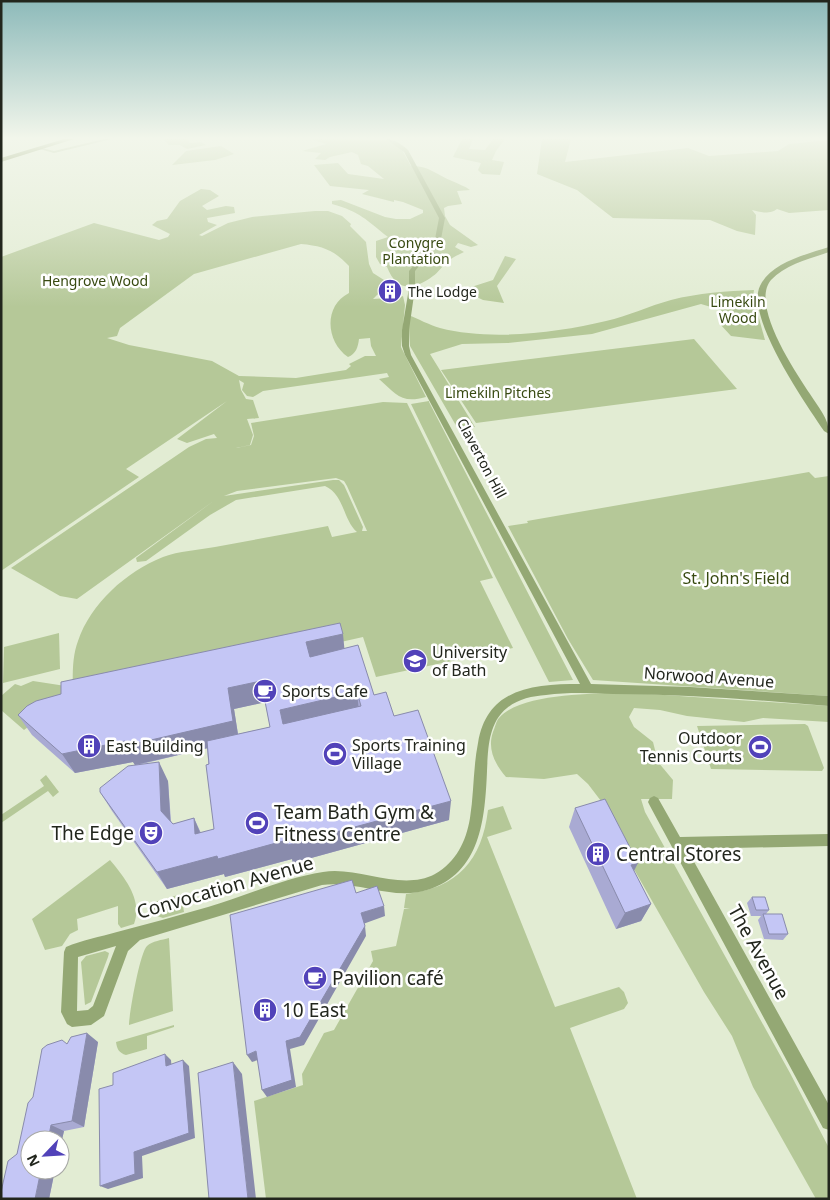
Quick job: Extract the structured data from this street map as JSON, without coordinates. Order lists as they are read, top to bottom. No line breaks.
{"streets":{"street":["Claverton Hill","Norwood Avenue","Convocation Avenue","The Avenue"]},"crossings":[["Claverton Hill","Norwood Avenue"],["Claverton Hill","Convocation Avenue"],["Norwood Avenue","Convocation Avenue"]],"parks":["Conygre Plantation","Hengrove Wood","Limekiln Wood","Limekiln Pitches","St. John's Field"],"places":{"building":["The Lodge","East Building","Central Stores","10 East"],"school or university":["University of Bath"],"cafe":["Sports Cafe","Pavilion café"],"sports":["Outdoor Tennis Courts","Sports Training Village","Team Bath Gym & Fitness Centre"],"theatre":["The Edge"]},"north":"bottom left"}
